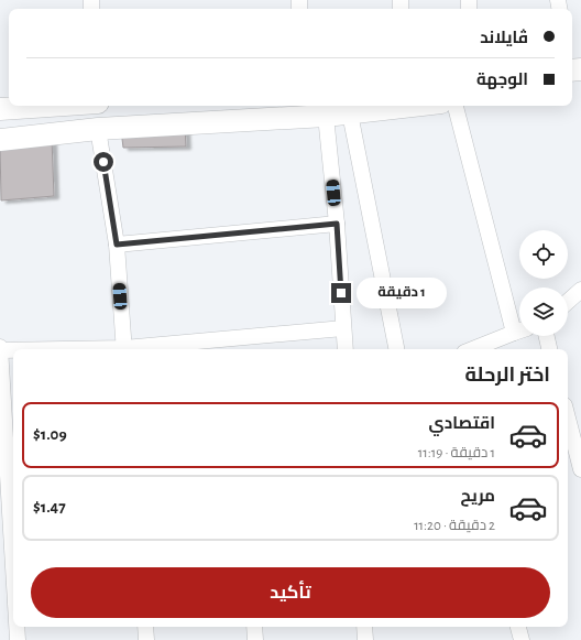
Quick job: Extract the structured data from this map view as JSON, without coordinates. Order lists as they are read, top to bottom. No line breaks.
{"page":{"banner":["ڤایلاند","الوجهة"],"bubble":"1 دقيقة","heading":"اختر الرحلة","list":[{"name":"اقتصادي","note":"1 دقيقة · 11:19","value":"$1.09"},{"name":"مريح","note":"2 دقيقة · 11:20","value":"$1.47"}],"buttons":"تأكيد"}}
